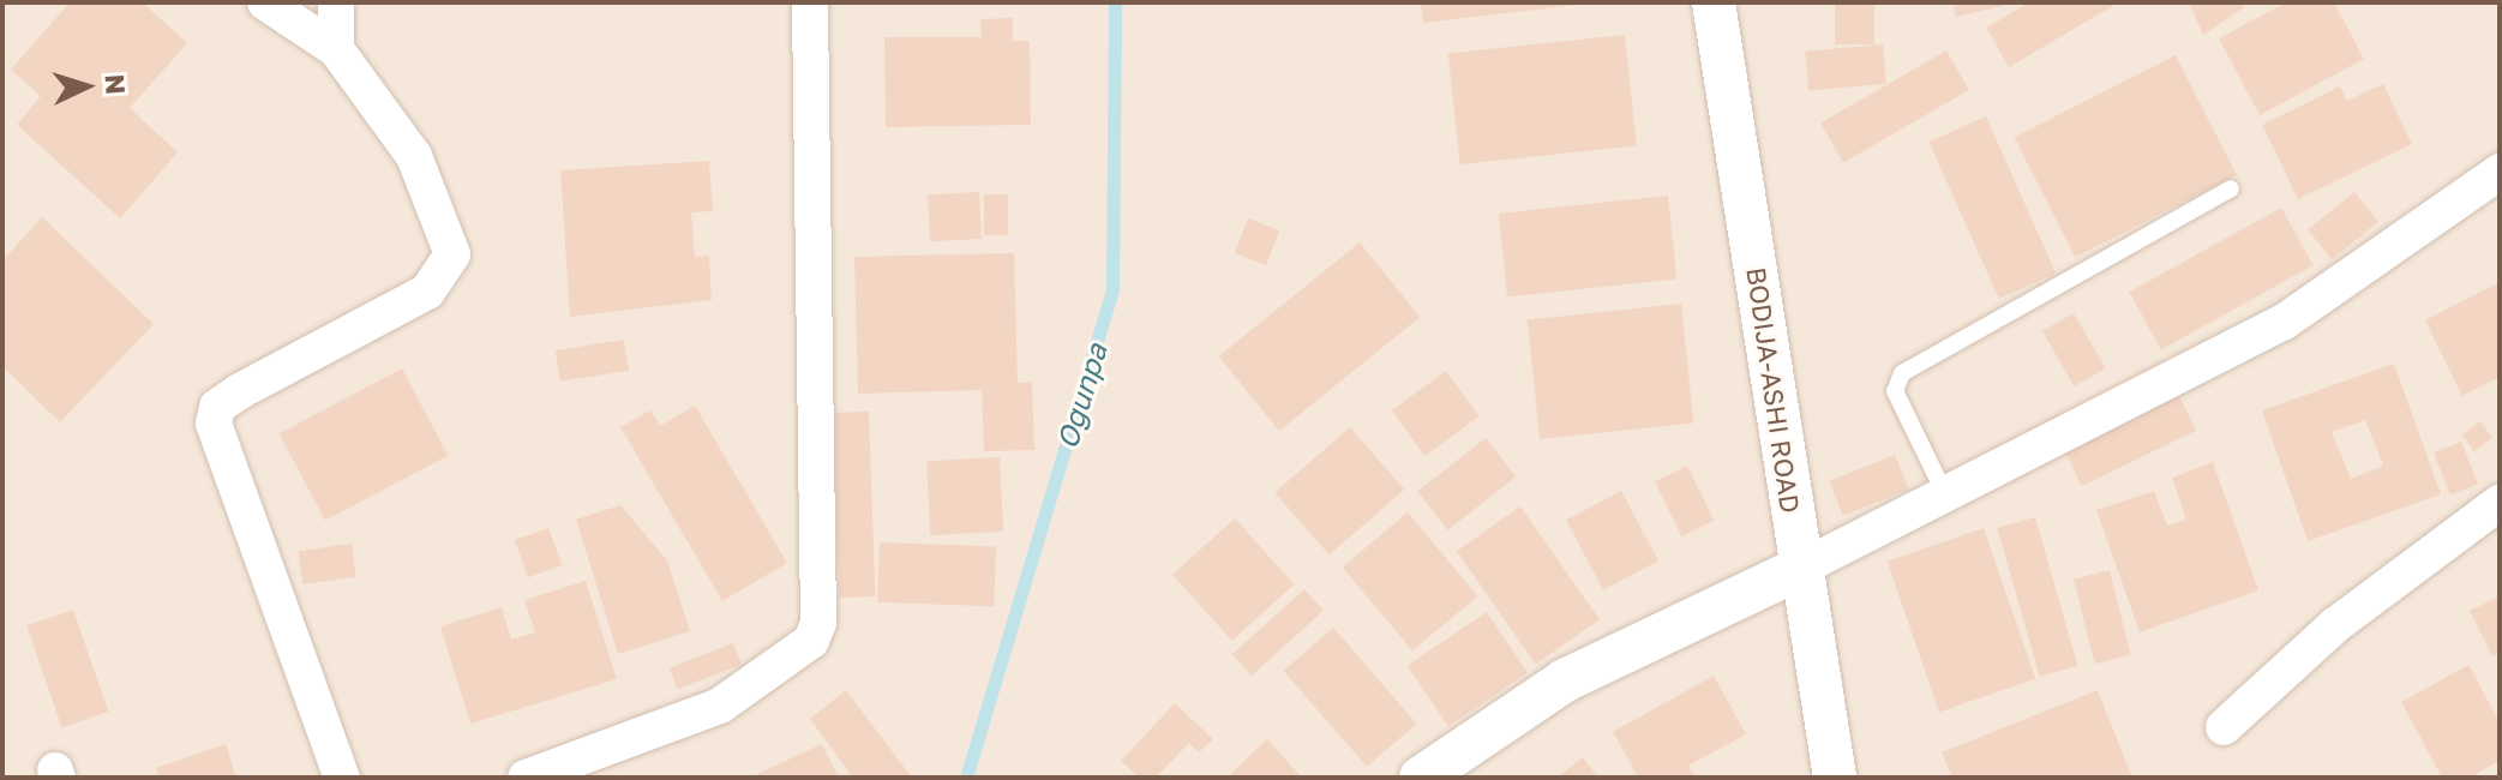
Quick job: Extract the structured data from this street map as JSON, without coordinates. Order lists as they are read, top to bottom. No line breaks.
{"streets":{"street":["BODIJA-ASHI ROAD"]},"water":["Ogunpa"],"north":"right"}
